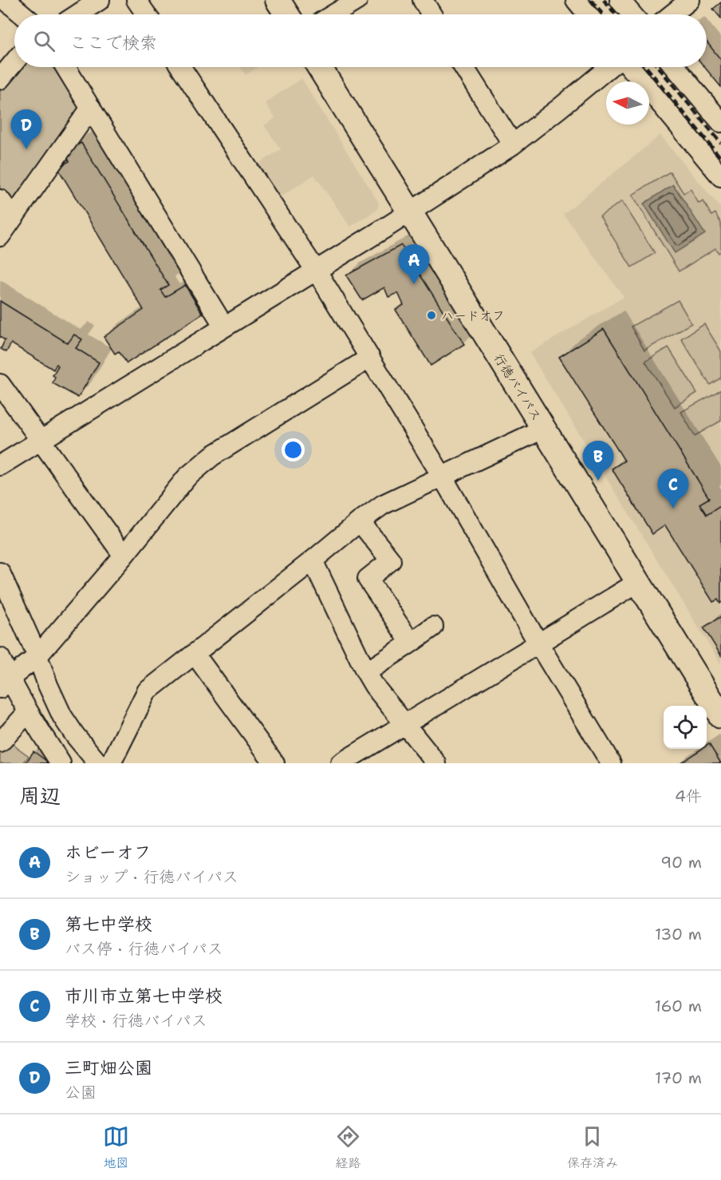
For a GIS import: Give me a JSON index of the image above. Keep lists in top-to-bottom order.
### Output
{
  "streets": {
    "main road": ["行徳バイパス"]
  },
  "places": ["ハードオフ"],
  "north": "left",
  "page": {
    "search": "ここで検索",
    "pins": [
      "D",
      "A",
      "B",
      "C"
    ],
    "heading": ["周辺", "4件"],
    "list": [
      {
        "mark": "A",
        "name": "ホビーオフ",
        "note": "ショップ · 行徳バイパス",
        "value": "90 m"
      },
      {
        "mark": "B",
        "name": "第七中学校",
        "note": "バス停 · 行徳バイパス",
        "value": "130 m"
      },
      {
        "mark": "C",
        "name": "市川市立第七中学校",
        "note": "学校 · 行徳バイパス",
        "value": "160 m"
      },
      {
        "mark": "D",
        "name": "三町畑公園",
        "note": "公園",
        "value": "170 m"
      }
    ],
    "nav": ["地図", "経路", "保存済み"]
  }
}
